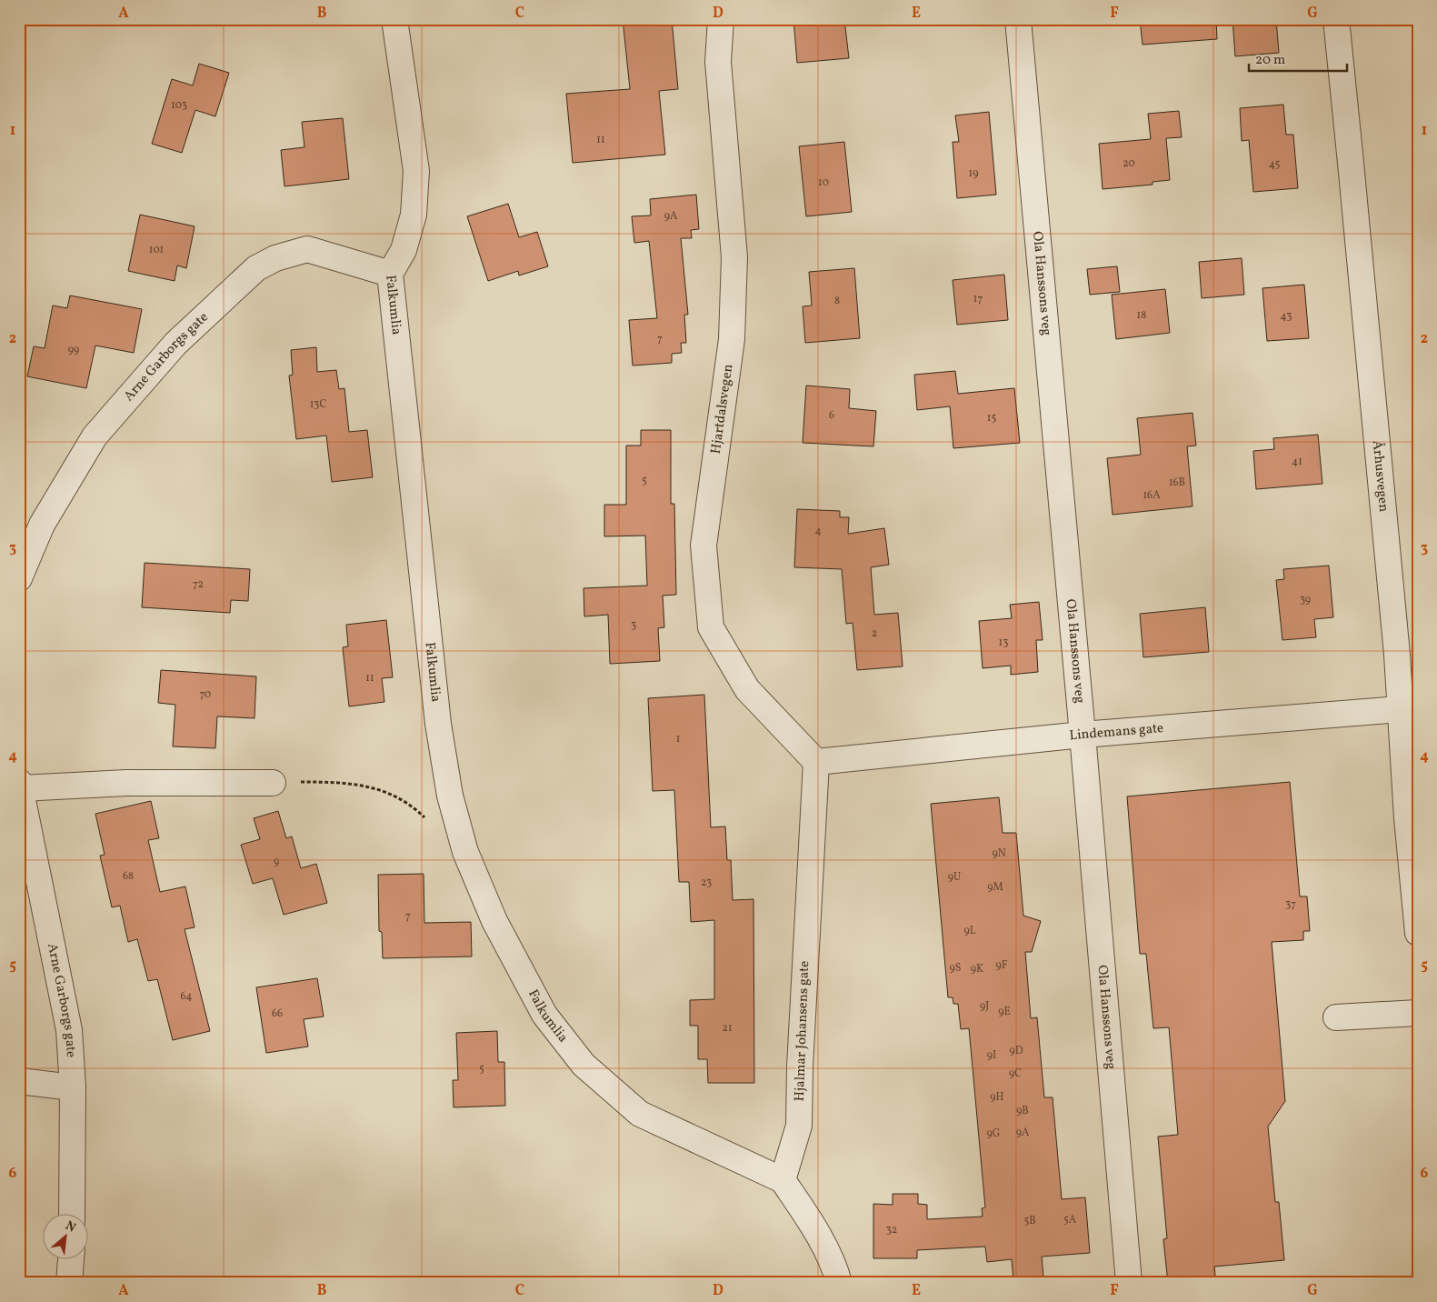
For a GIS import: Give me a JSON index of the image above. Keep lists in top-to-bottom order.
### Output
{
  "streets": {
    "street": [
      "Ola Hanssons veg",
      "Falkumlia",
      "Arne Garborgs gate",
      "Hjartdalsvegen",
      "Århusvegen",
      "Lindemans gate",
      "Hjalmar Johansens gate"
    ]
  },
  "crossings": [
    ["Ola Hanssons veg", "Lindemans gate"],
    ["Falkumlia", "Arne Garborgs gate"],
    ["Falkumlia", "Hjalmar Johansens gate"],
    ["Hjartdalsvegen", "Lindemans gate"],
    ["Hjartdalsvegen", "Hjalmar Johansens gate"],
    ["Århusvegen", "Lindemans gate"],
    ["Lindemans gate", "Hjalmar Johansens gate"]
  ],
  "house_numbers": [
    "103",
    "11",
    "20",
    "45",
    "19",
    "10",
    "9A",
    "101",
    "17",
    "8",
    "18",
    "43",
    "7",
    "99",
    "13C",
    "6",
    "15",
    "41",
    "5",
    "16B",
    "16A",
    "4",
    "72",
    "39",
    "3",
    "2",
    "13",
    "11",
    "70",
    "1",
    "9N",
    "9",
    "68",
    "9U",
    "23",
    "9M",
    "37",
    "7",
    "9L",
    "9F",
    "9S",
    "9K",
    "64",
    "9J",
    "9E",
    "66",
    "21",
    "9D",
    "9I",
    "5",
    "9C",
    "9H",
    "9B",
    "9A",
    "9G",
    "5A",
    "5B",
    "32"
  ],
  "scale_bar": "20 m",
  "north": "top right",
  "grid": {
    "columns": [
      "A",
      "B",
      "C",
      "D",
      "E",
      "F",
      "G"
    ],
    "rows": [
      "1",
      "2",
      "3",
      "4",
      "5",
      "6"
    ]
  }
}
